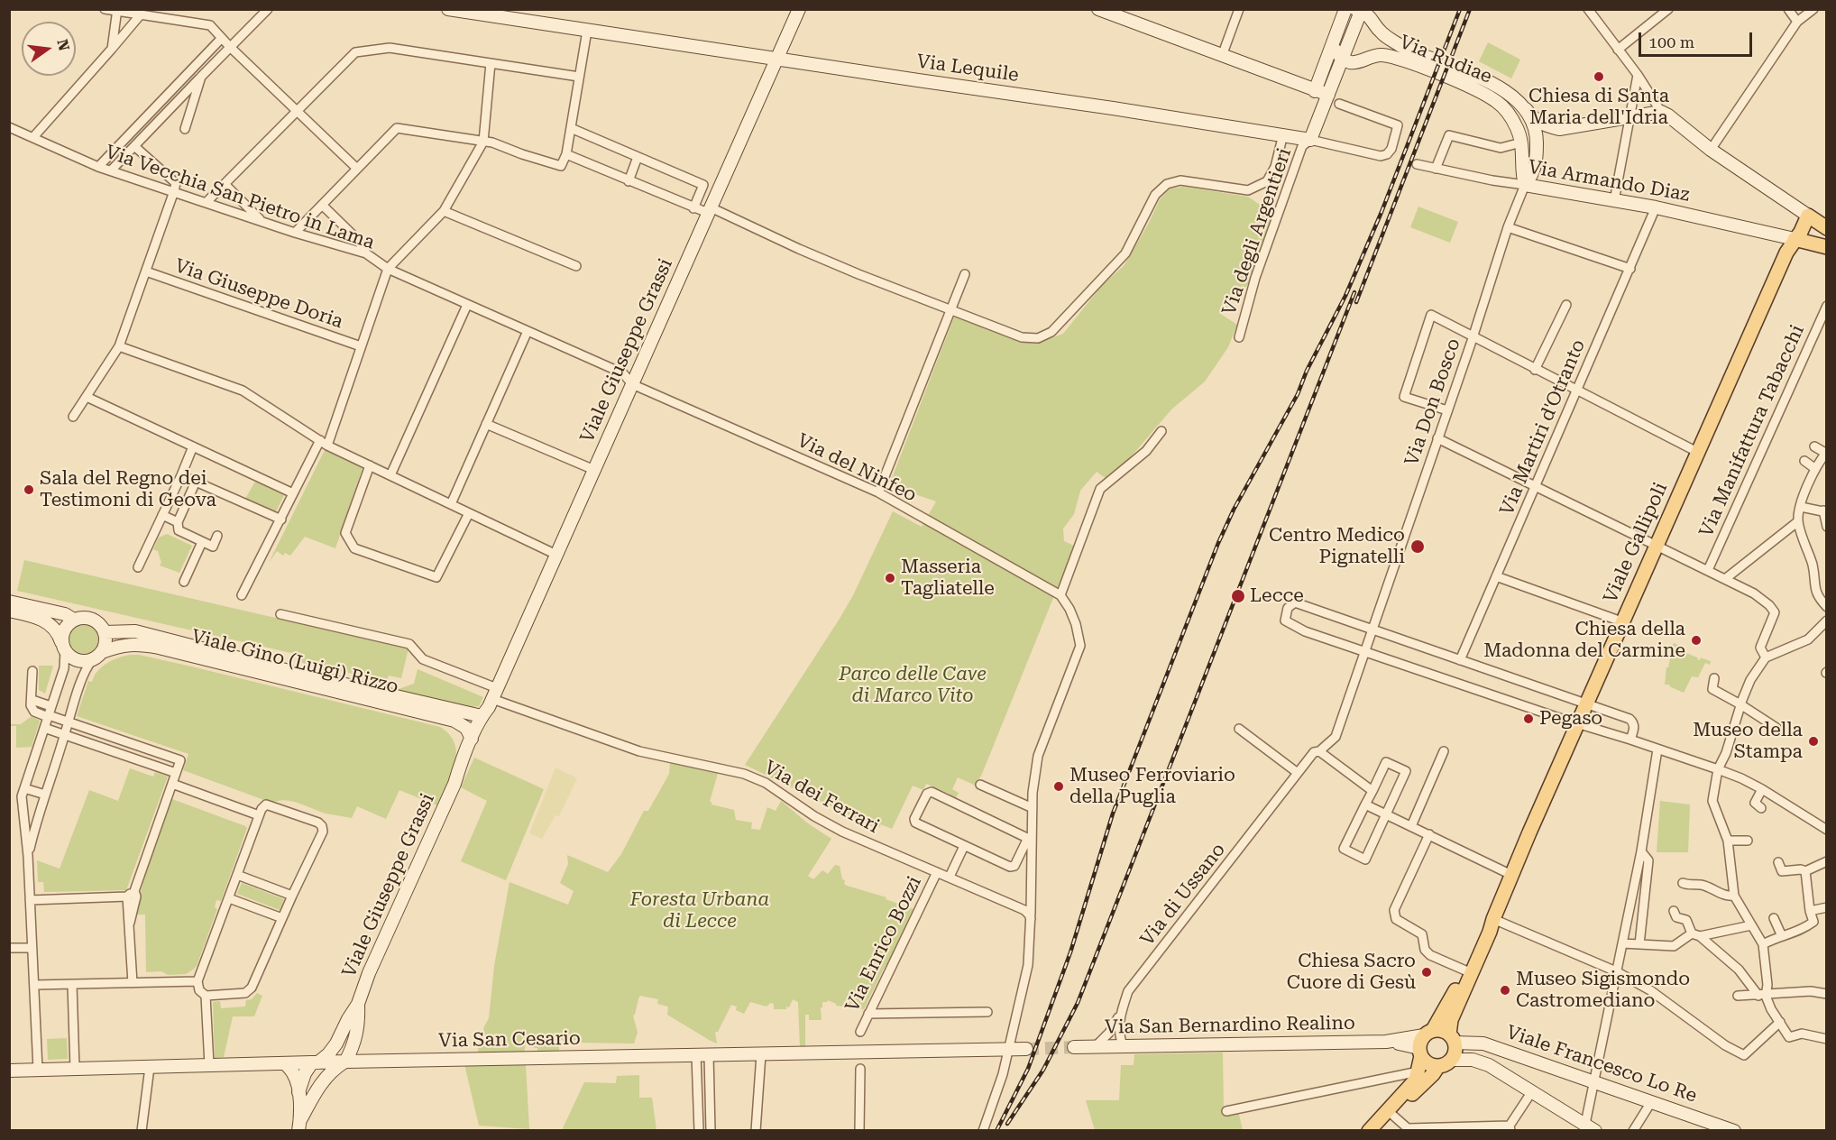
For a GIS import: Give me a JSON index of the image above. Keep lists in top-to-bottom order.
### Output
{
  "streets": {
    "main road": [
      "Via Rudiae",
      "Via Lequile",
      "Via Armando Diaz",
      "Viale Giuseppe Grassi",
      "Viale Gallipoli",
      "Viale Gino (Luigi) Rizzo",
      "Via San Bernardino Realino",
      "Via San Cesario",
      "Viale Francesco Lo Re"
    ],
    "street": [
      "Via Vecchia San Pietro in Lama",
      "Via degli Argentieri",
      "Via Giuseppe Doria",
      "Via Don Bosco",
      "Via Martiri d'Otranto",
      "Via Manifattura Tabacchi",
      "Via del Ninfeo",
      "Via dei Ferrari",
      "Via di Ussano",
      "Via Enrico Bozzi"
    ]
  },
  "crossings": [
    ["Via Rudiae", "Via Armando Diaz"],
    ["Via Rudiae", "Via Don Bosco"],
    ["Via Lequile", "Via degli Argentieri"],
    ["Via Lequile", "Viale Giuseppe Grassi"],
    ["Via Armando Diaz", "Via Don Bosco"],
    ["Via Armando Diaz", "Via Martiri d'Otranto"],
    ["Via Armando Diaz", "Viale Gallipoli"],
    ["Via Vecchia San Pietro in Lama", "Viale Giuseppe Grassi"],
    ["Via Vecchia San Pietro in Lama", "Via del Ninfeo"],
    ["Viale Giuseppe Grassi", "Via del Ninfeo"],
    ["Viale Giuseppe Grassi", "Viale Gino (Luigi) Rizzo"],
    ["Viale Giuseppe Grassi", "Via dei Ferrari"],
    ["Viale Giuseppe Grassi", "Via San Cesario"],
    ["Via Don Bosco", "Via di Ussano"],
    ["Viale Gallipoli", "Via San Bernardino Realino"],
    ["Viale Gallipoli", "Viale Francesco Lo Re"],
    ["Viale Gino (Luigi) Rizzo", "Via dei Ferrari"],
    ["Via dei Ferrari", "Via Enrico Bozzi"],
    ["Via di Ussano", "Via San Bernardino Realino"],
    ["Via San Bernardino Realino", "Viale Francesco Lo Re"]
  ],
  "parks": ["Parco delle Cave di Marco Vito", "Foresta Urbana di Lecce"],
  "places": [
    "Chiesa di Santa Maria dell'Idria",
    "Sala del Regno dei Testimoni di Geova",
    "Centro Medico Pignatelli",
    "Masseria Tagliatelle",
    "Lecce",
    "Chiesa della Madonna del Carmine",
    "Pegaso",
    "Museo della Stampa",
    "Museo Ferroviario della Puglia",
    "Chiesa Sacro Cuore di Gesù",
    "Museo Sigismondo Castromediano"
  ],
  "scale_bar": "100 m",
  "north": "right"
}
